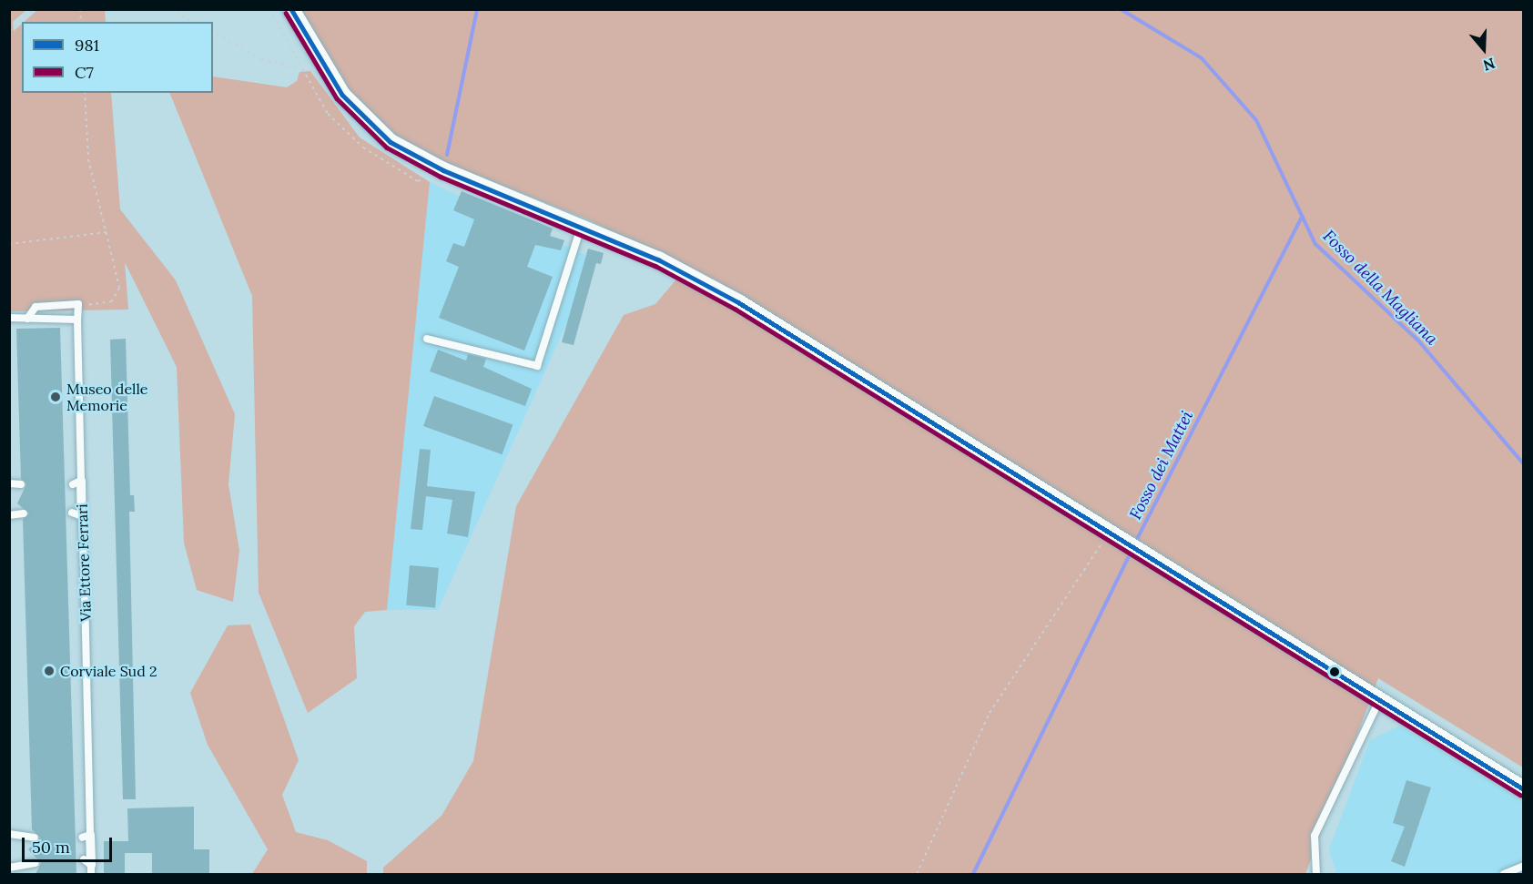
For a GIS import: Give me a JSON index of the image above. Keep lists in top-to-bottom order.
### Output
{
  "streets": {
    "street": ["Via Ettore Ferrari"]
  },
  "water": ["Fosso della Magliana", "Fosso dei Mattei"],
  "places": ["Museo delle Memorie", "Corviale Sud 2"],
  "lines": ["transit line 981", "transit line C7"],
  "legend": ["981", "C7"],
  "scale_bar": "50 m",
  "north": "bottom"
}
